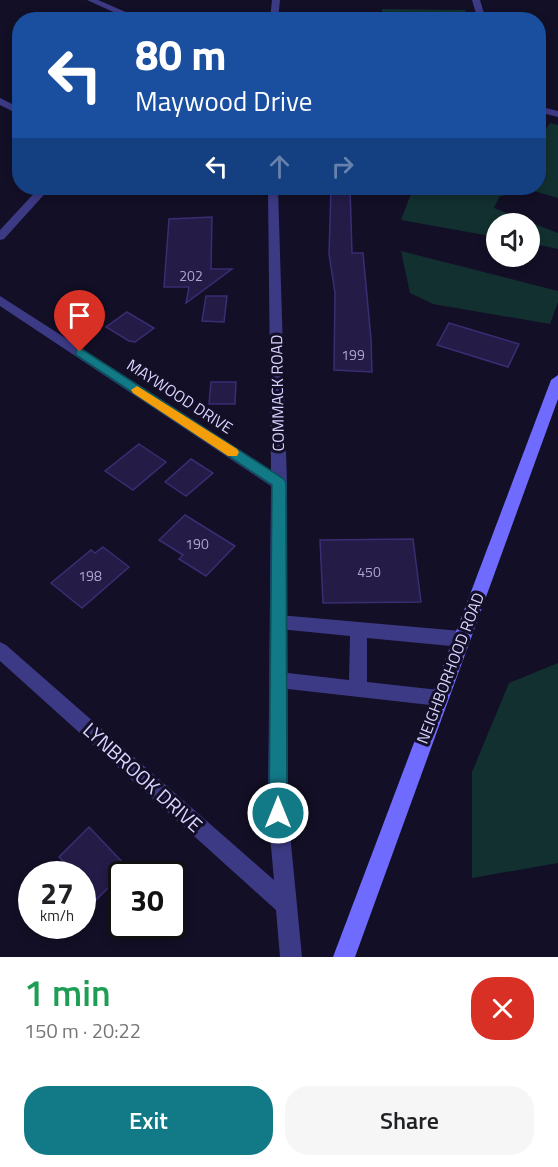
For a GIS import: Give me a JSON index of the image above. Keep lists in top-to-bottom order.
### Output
{
  "streets": {
    "main road": ["NEIGHBORHOOD ROAD"],
    "street": ["COMMACK ROAD", "MAYWOOD DRIVE", "LYNBROOK DRIVE"]
  },
  "crossings": [
    ["COMMACK ROAD", "MAYWOOD DRIVE"],
    ["COMMACK ROAD", "LYNBROOK DRIVE"]
  ],
  "house_numbers": [
    "202",
    "199",
    "190",
    "450",
    "198"
  ],
  "page": {
    "turn": ["80 m", "Maywood Drive"],
    "speed": "27 km/h",
    "limit": "30",
    "heading": ["1 min", "150 m · 20:22"],
    "buttons": ["Exit", "Share"]
  }
}
